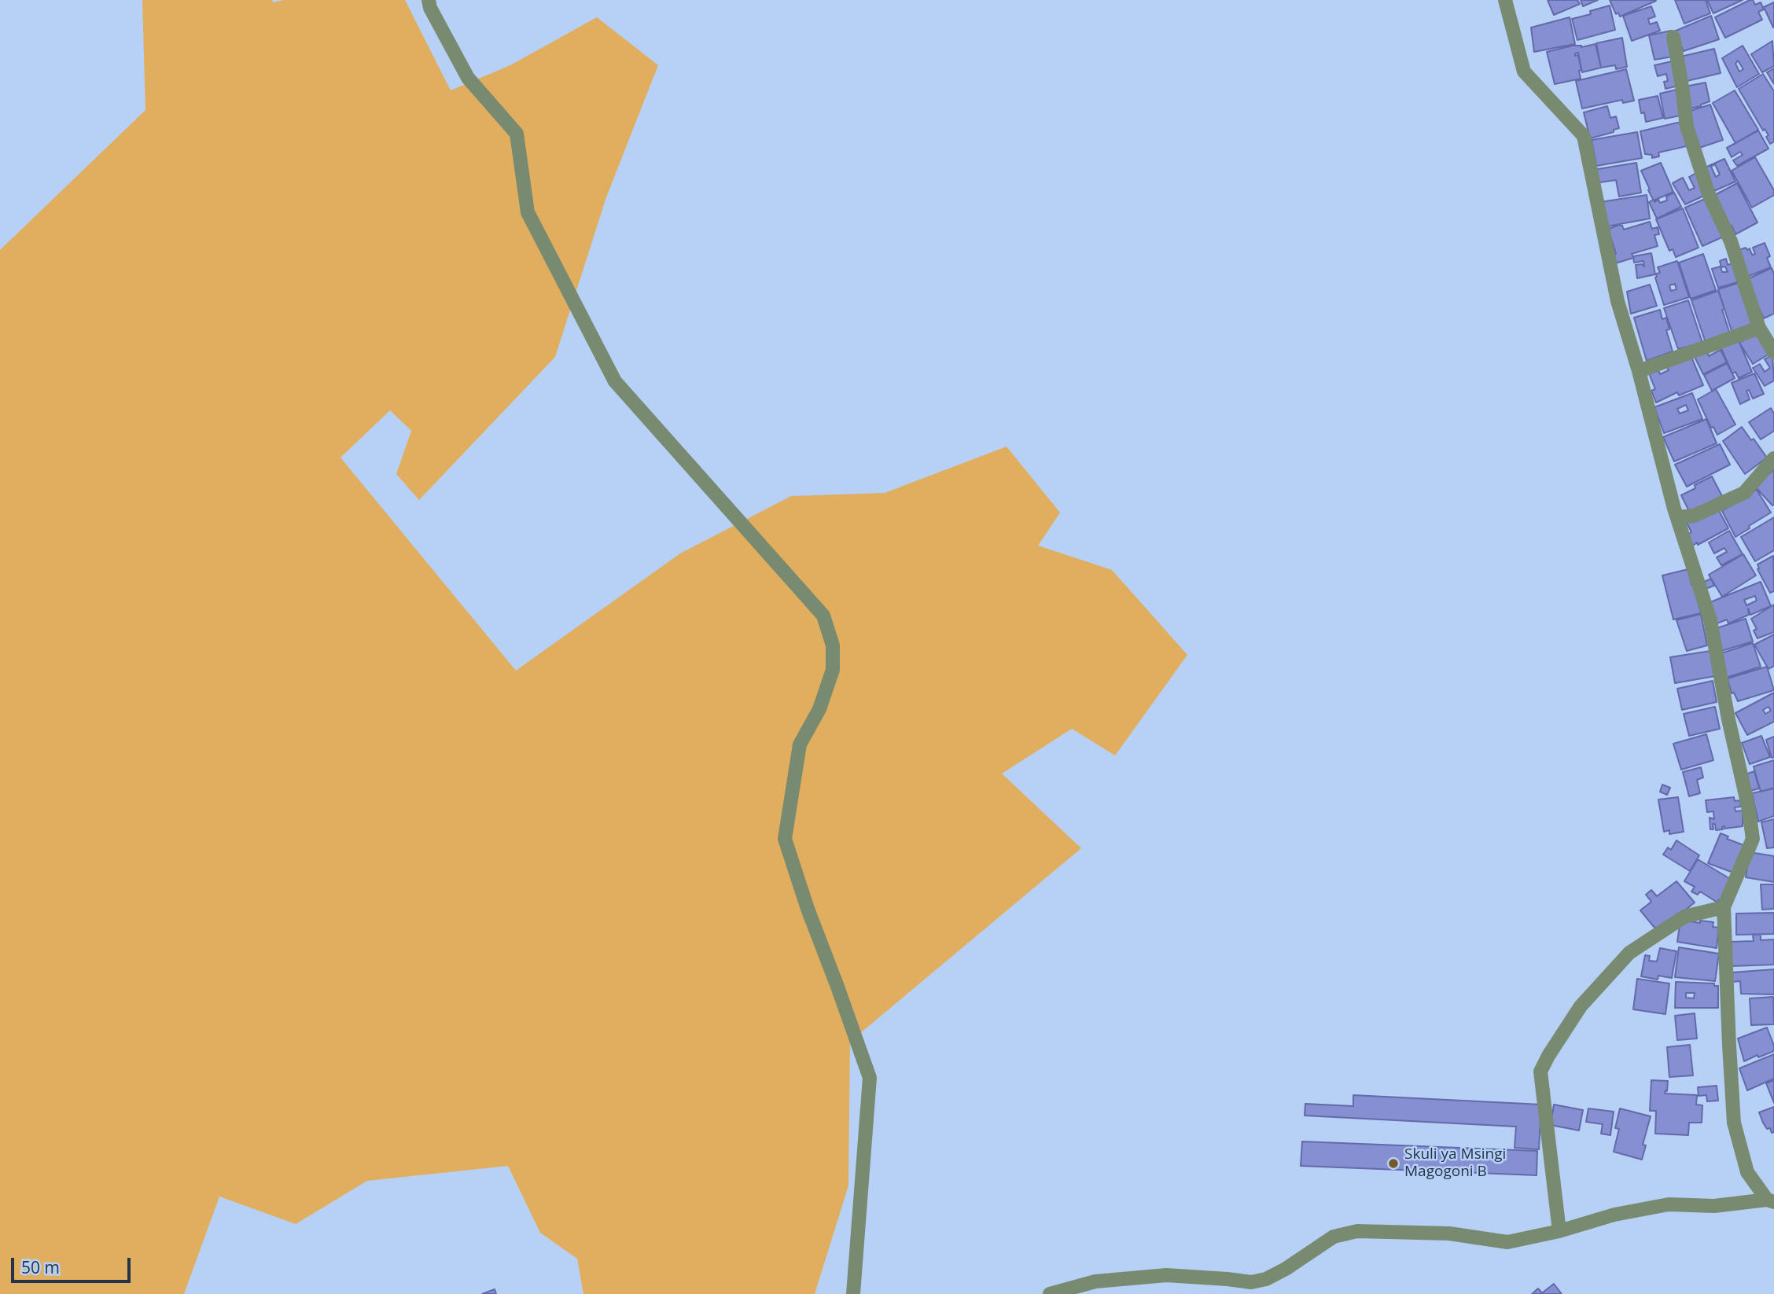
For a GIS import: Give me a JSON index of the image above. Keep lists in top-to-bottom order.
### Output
{
  "places": ["Skuli ya Msingi Magogoni B"],
  "scale_bar": "50 m"
}
